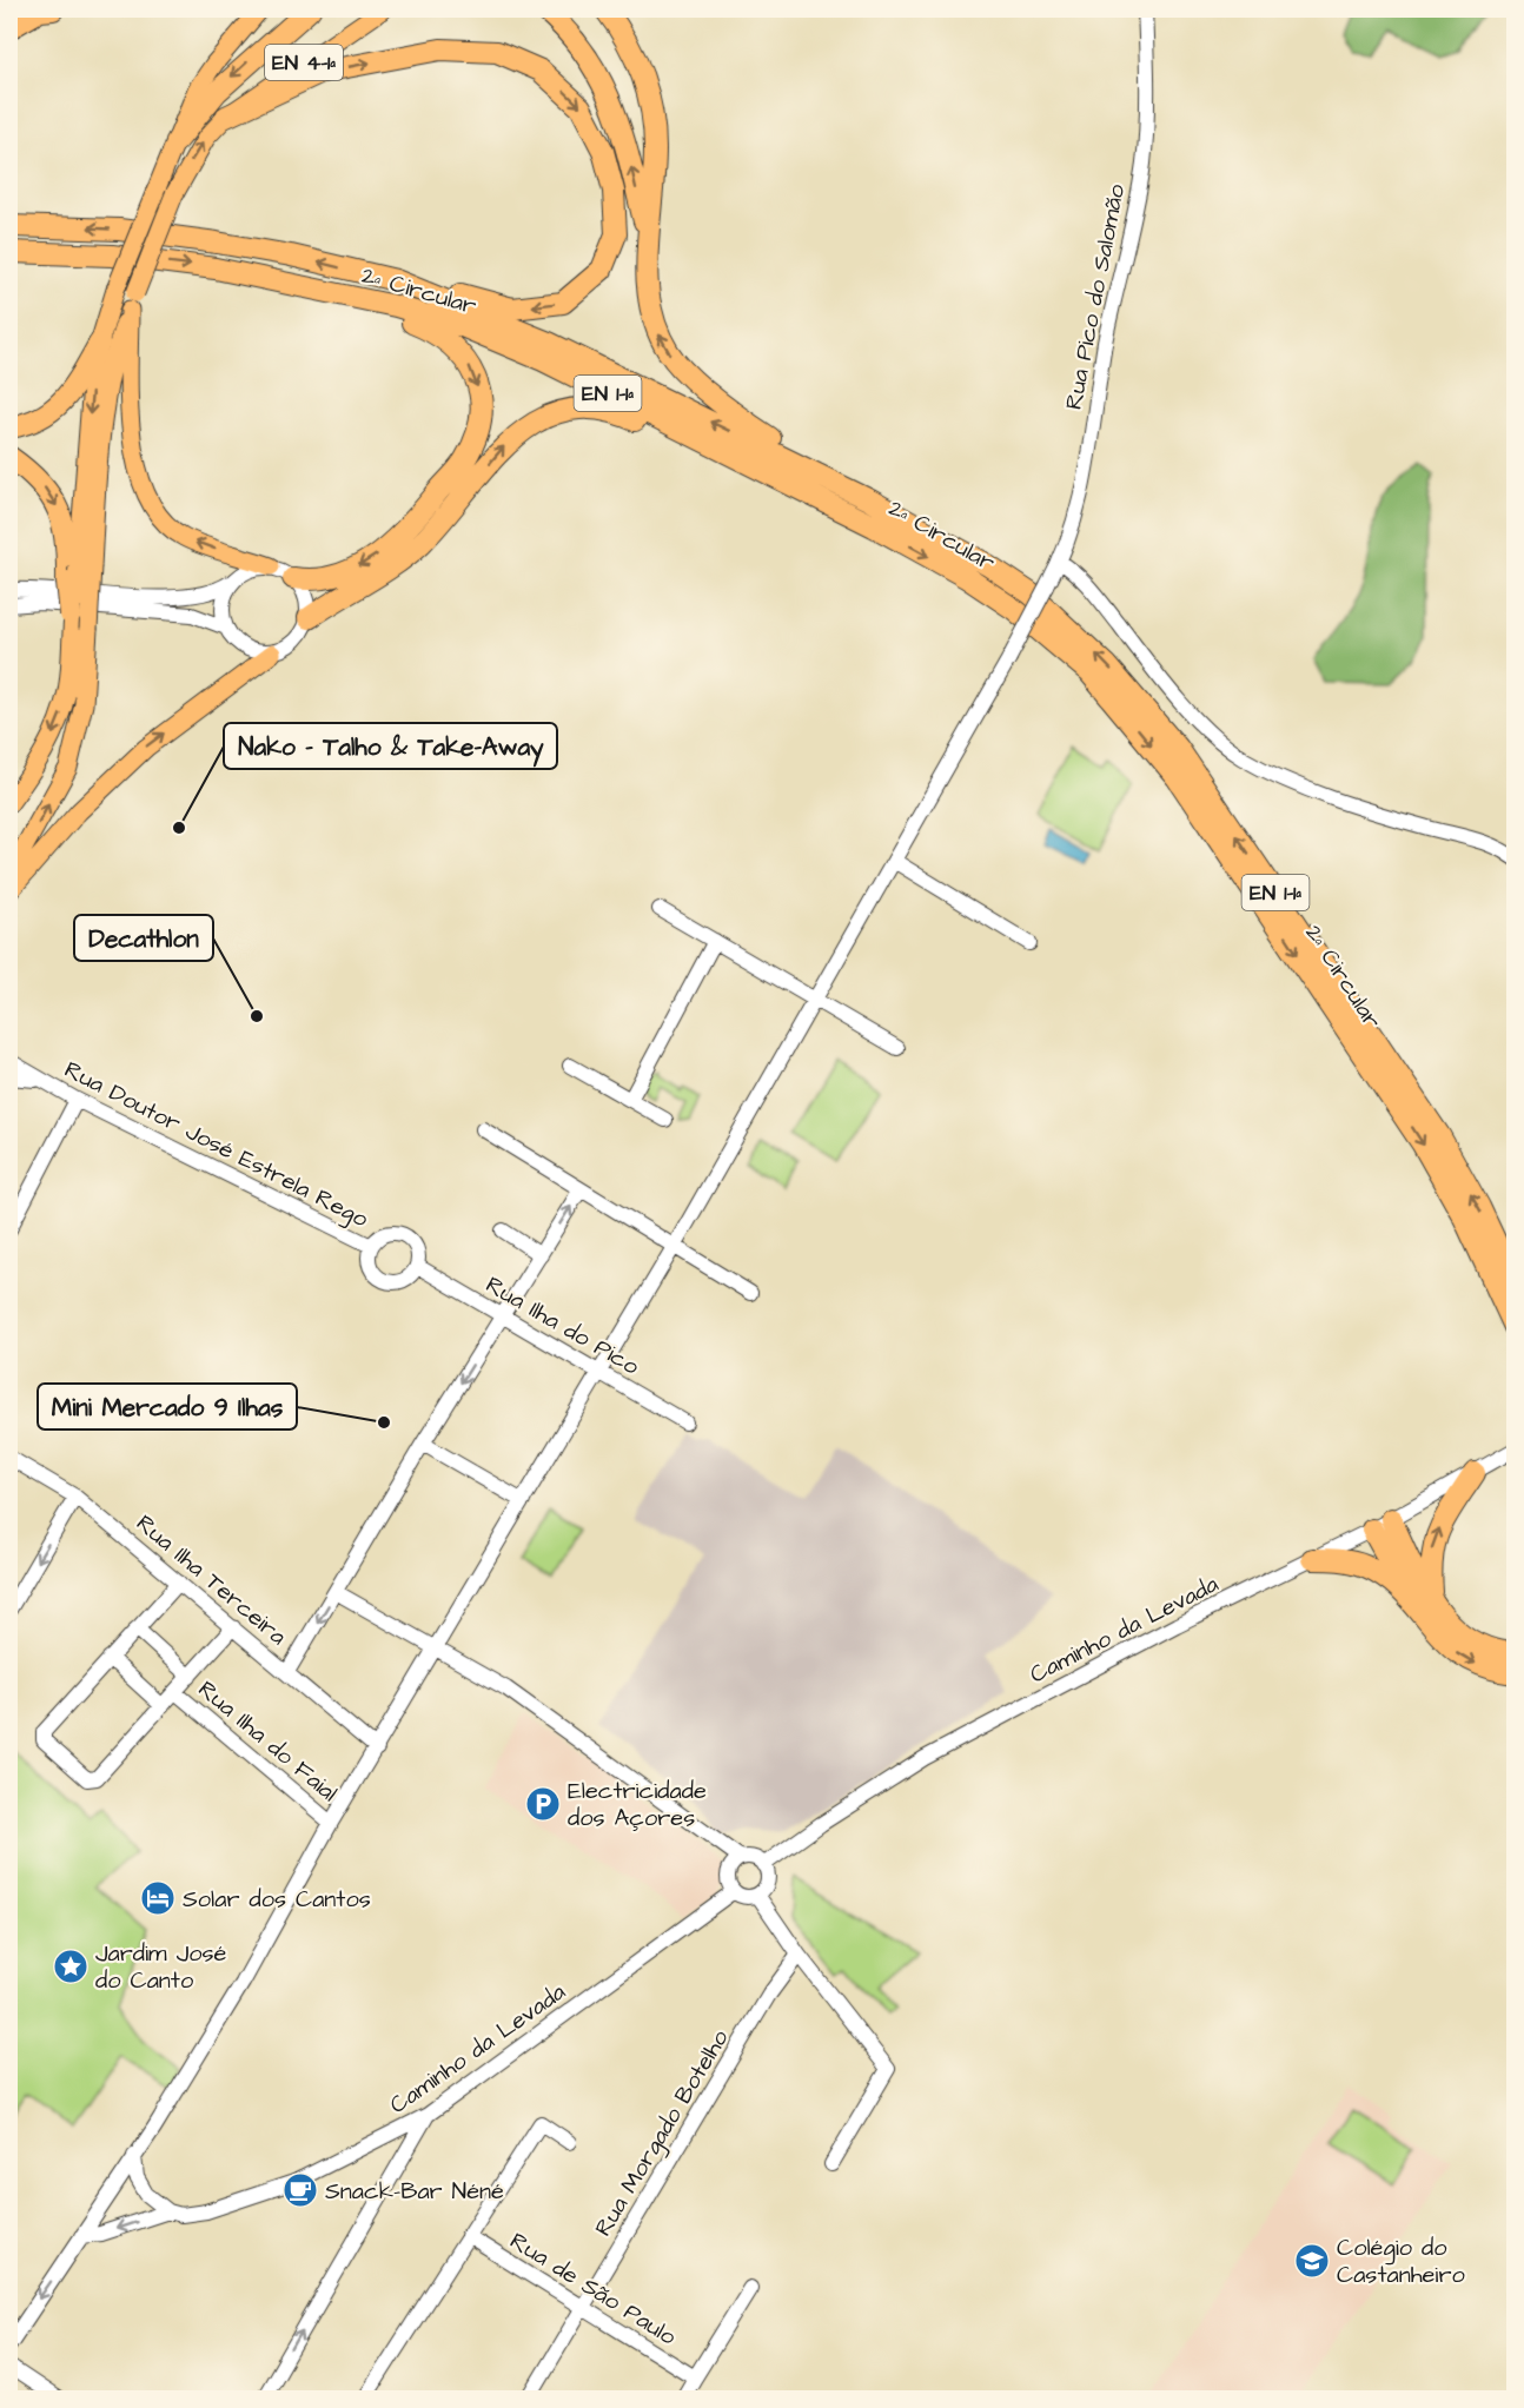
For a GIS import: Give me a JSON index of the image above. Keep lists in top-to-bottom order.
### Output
{
  "streets": {
    "highway": ["2ª Circular", "EN 1-1ª"],
    "main road": ["EN 4-1ª"],
    "street": [
      "Rua Pico do Salomão",
      "Rua Doutor José Estrela Rego",
      "Rua Ilha do Pico",
      "Rua Ilha Terceira",
      "Caminho da Levada",
      "Rua Ilha do Faial",
      "Rua Morgado Botelho",
      "Rua de São Paulo"
    ]
  },
  "crossings": [
    ["Rua Pico do Salomão", "Rua Ilha do Pico"],
    ["Rua Pico do Salomão", "Rua Ilha Terceira"],
    ["Rua Pico do Salomão", "Caminho da Levada"],
    ["Rua Pico do Salomão", "Rua Ilha do Faial"],
    ["Rua Doutor José Estrela Rego", "Rua Ilha do Pico"],
    ["Rua Morgado Botelho", "Rua de São Paulo"]
  ],
  "places": {
    "other": ["Nako - Talho & Take-Away", "Decathlon", "Mini Mercado 9 Ilhas"],
    "parking": ["Electricidade dos Açores"],
    "hotel": ["Solar dos Cantos"],
    "place": ["Jardim José do Canto"],
    "cafe": ["Snack-Bar Néné"],
    "school or university": ["Colégio do Castanheiro"]
  }
}
